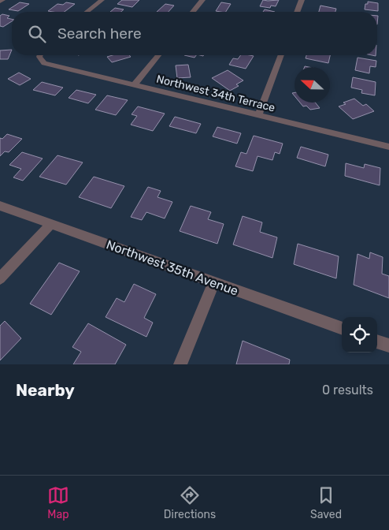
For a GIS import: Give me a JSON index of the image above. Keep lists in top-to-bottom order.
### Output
{
  "streets": {
    "street": ["Northwest 34th Terrace", "Northwest 35th Avenue"]
  },
  "north": "left",
  "page": {
    "search": "Search here",
    "heading": ["Nearby", "0 results"],
    "nav": ["Map", "Directions", "Saved"]
  }
}
